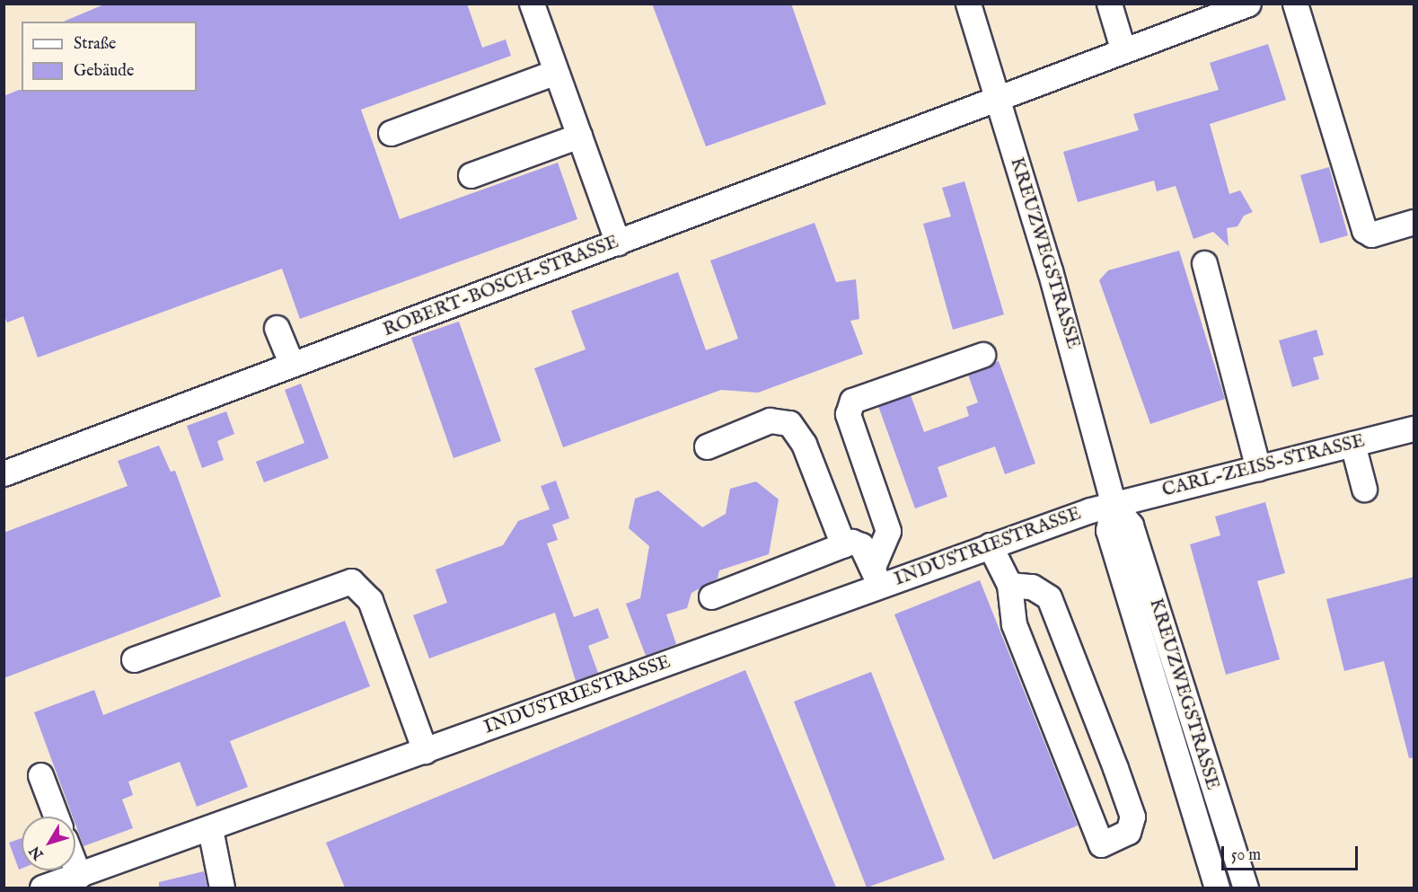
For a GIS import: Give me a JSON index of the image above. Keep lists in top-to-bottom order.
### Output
{
  "streets": {
    "street": [
      "KREUZWEGSTRASSE",
      "ROBERT-BOSCH-STRASSE",
      "CARL-ZEISS-STRASSE",
      "INDUSTRIESTRASSE"
    ]
  },
  "crossings": [
    ["KREUZWEGSTRASSE", "ROBERT-BOSCH-STRASSE"],
    ["KREUZWEGSTRASSE", "CARL-ZEISS-STRASSE"],
    ["KREUZWEGSTRASSE", "INDUSTRIESTRASSE"],
    ["CARL-ZEISS-STRASSE", "INDUSTRIESTRASSE"]
  ],
  "legend": ["Straße", "Gebäude"],
  "scale_bar": "50 m",
  "north": "bottom left"
}
